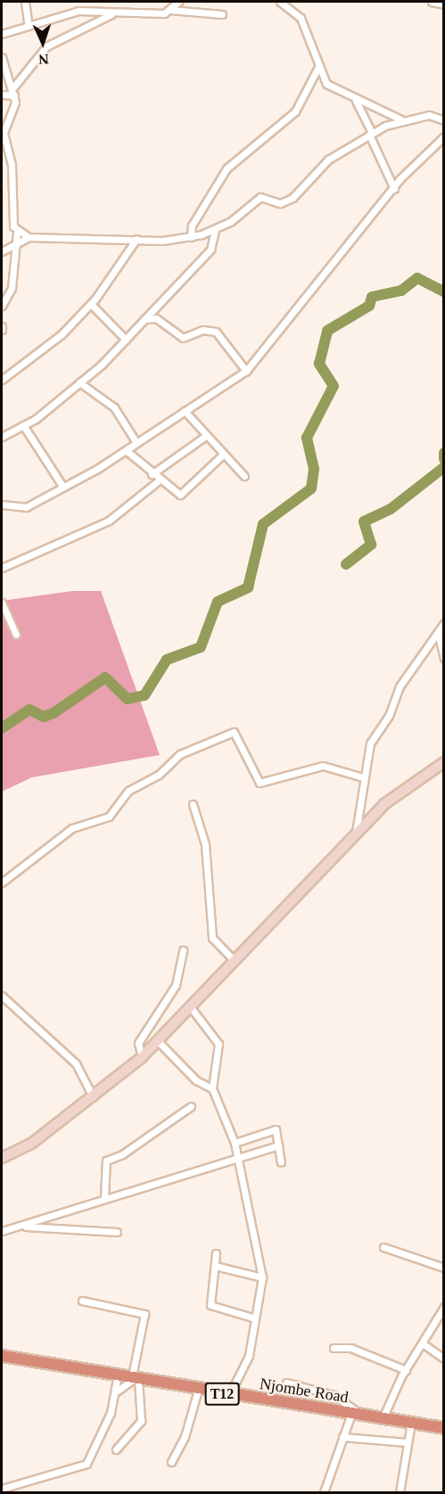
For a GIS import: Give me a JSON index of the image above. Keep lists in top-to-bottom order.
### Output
{
  "streets": {
    "highway": ["Njombe Road", "T12"]
  },
  "north": "bottom"
}
